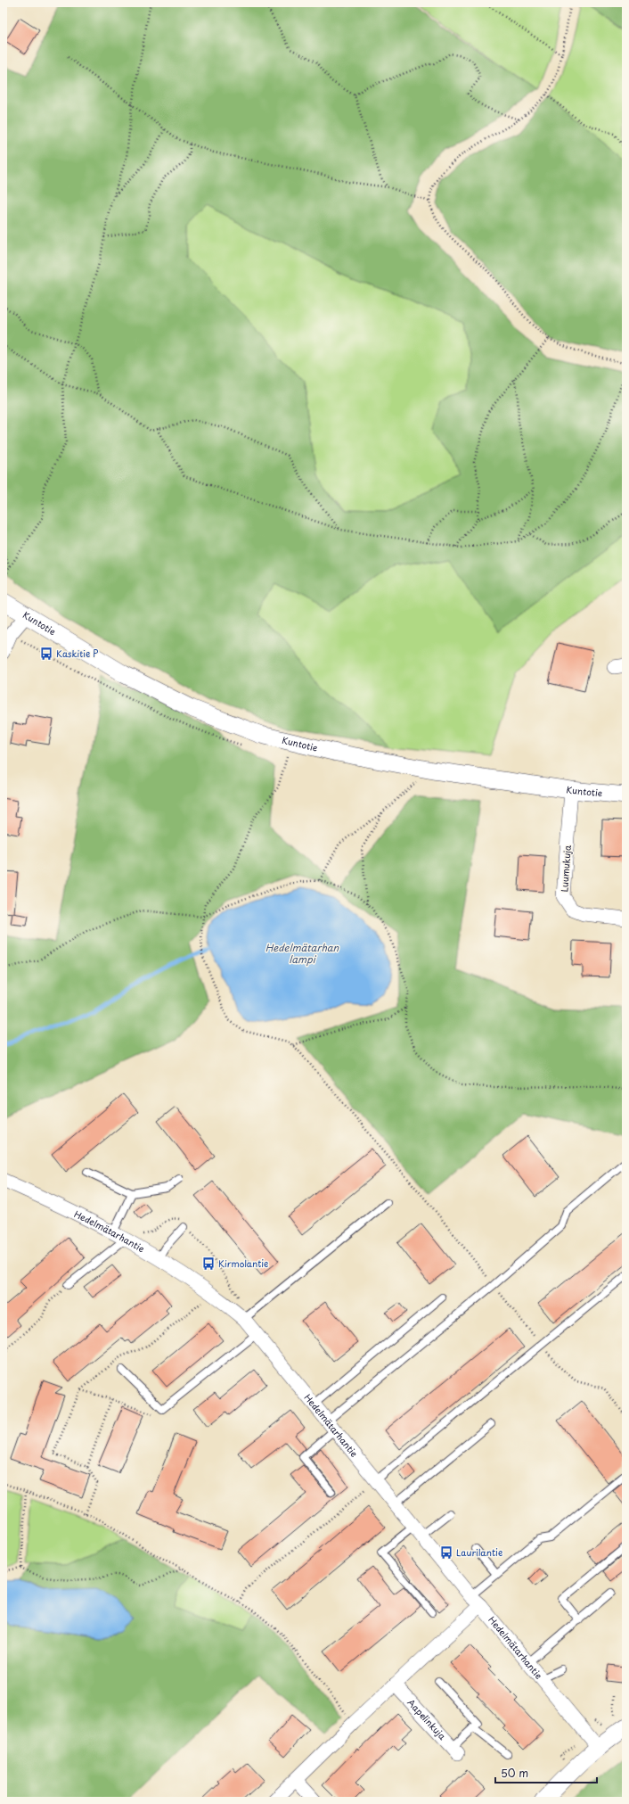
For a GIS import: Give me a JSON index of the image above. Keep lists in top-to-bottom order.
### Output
{
  "streets": {
    "street": [
      "Kuntotie",
      "Luumukuja",
      "Hedelmätarhantie",
      "Aapelinkuja"
    ]
  },
  "crossings": [
    ["Kuntotie", "Luumukuja"]
  ],
  "water": ["Hedelmätarhan lampi"],
  "places": {
    "bus stop": ["Kaskitie P", "Kirmolantie", "Laurilantie"]
  },
  "scale_bar": "50 m"
}
